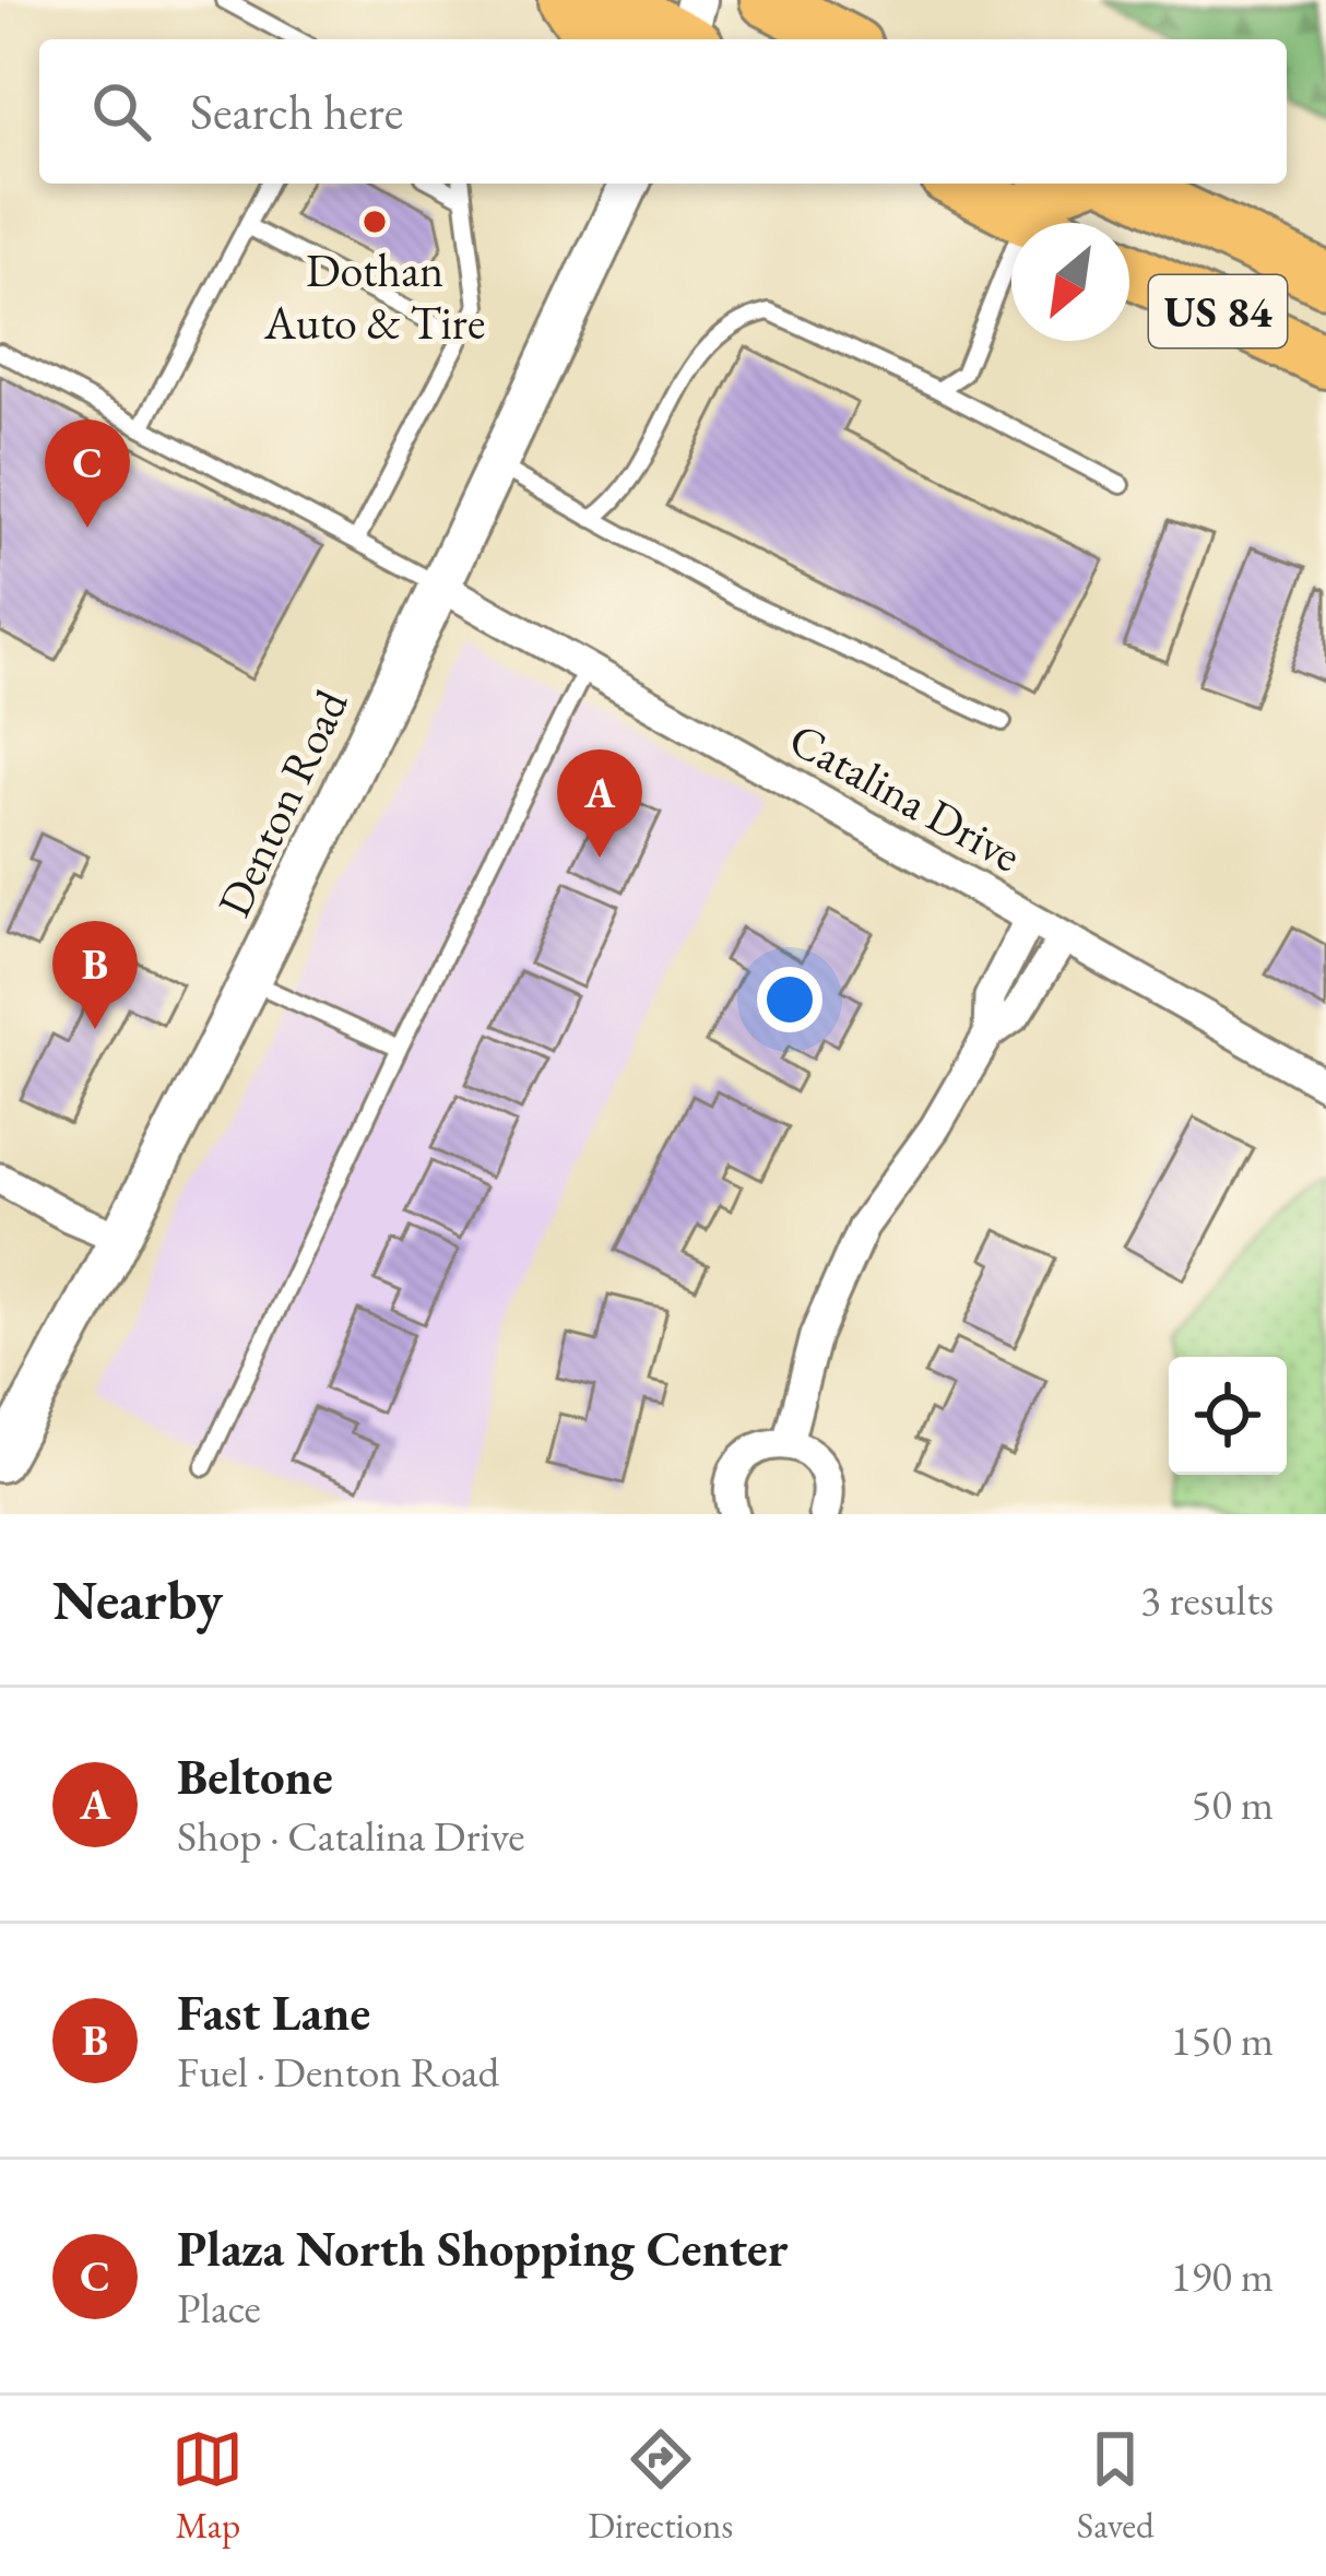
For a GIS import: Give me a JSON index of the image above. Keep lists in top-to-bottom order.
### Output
{
  "streets": {
    "highway": ["US 84"],
    "street": ["Catalina Drive", "Denton Road"]
  },
  "crossings": [
    ["Catalina Drive", "Denton Road"]
  ],
  "places": ["Dothan Auto & Tire"],
  "north": "bottom left",
  "page": {
    "search": "Search here",
    "pins": ["C", "A", "B"],
    "heading": ["Nearby", "3 results"],
    "list": [
      {
        "mark": "A",
        "name": "Beltone",
        "note": "Shop · Catalina Drive",
        "value": "50 m"
      },
      {
        "mark": "B",
        "name": "Fast Lane",
        "note": "Fuel · Denton Road",
        "value": "150 m"
      },
      {
        "mark": "C",
        "name": "Plaza North Shopping Center",
        "note": "Place",
        "value": "190 m"
      }
    ],
    "nav": ["Map", "Directions", "Saved"]
  }
}
